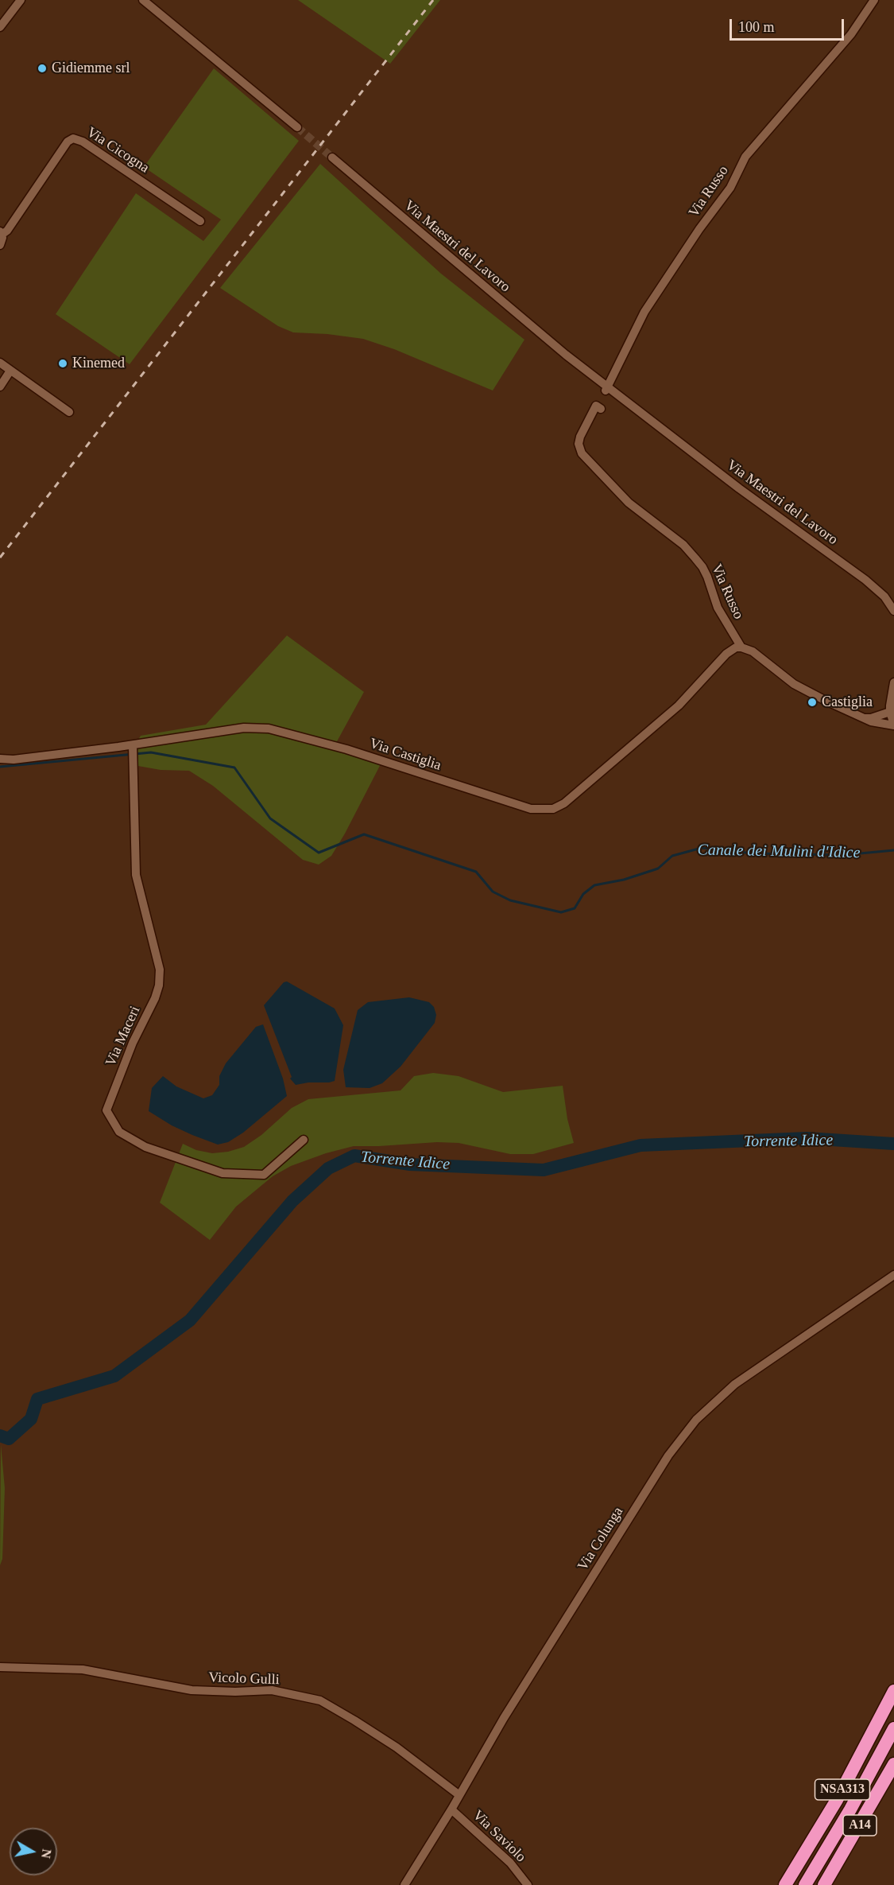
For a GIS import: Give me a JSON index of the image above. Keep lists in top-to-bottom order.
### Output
{
  "streets": {
    "highway": ["NSA313", "A14"],
    "street": [
      "Via Cicogna",
      "Via Russo",
      "Via Maestri del Lavoro",
      "Via Castiglia",
      "Via Maceri",
      "Via Colunga",
      "Vicolo Gulli",
      "Via Saviolo"
    ]
  },
  "crossings": [
    ["Via Russo", "Via Maestri del Lavoro"],
    ["Via Russo", "Via Castiglia"],
    ["Via Castiglia", "Via Maceri"],
    ["Via Colunga", "Vicolo Gulli"],
    ["Via Colunga", "Via Saviolo"]
  ],
  "water": ["Canale dei Mulini d'Idice", "Torrente Idice"],
  "places": ["Gidiemme srl", "Kinemed", "Castiglia"],
  "scale_bar": "100 m",
  "north": "right"
}
